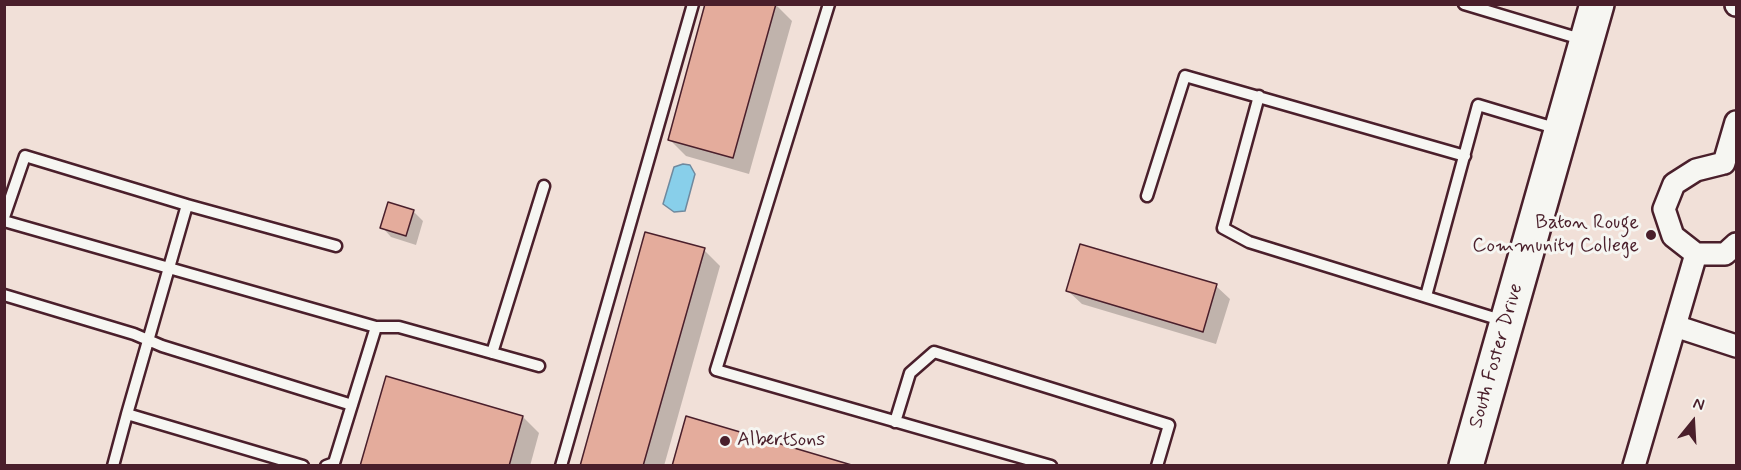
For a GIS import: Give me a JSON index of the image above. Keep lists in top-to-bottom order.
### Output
{
  "streets": {
    "main road": ["South Foster Drive"]
  },
  "places": ["Baton Rouge Community College", "Albertsons"],
  "north": "top"
}
